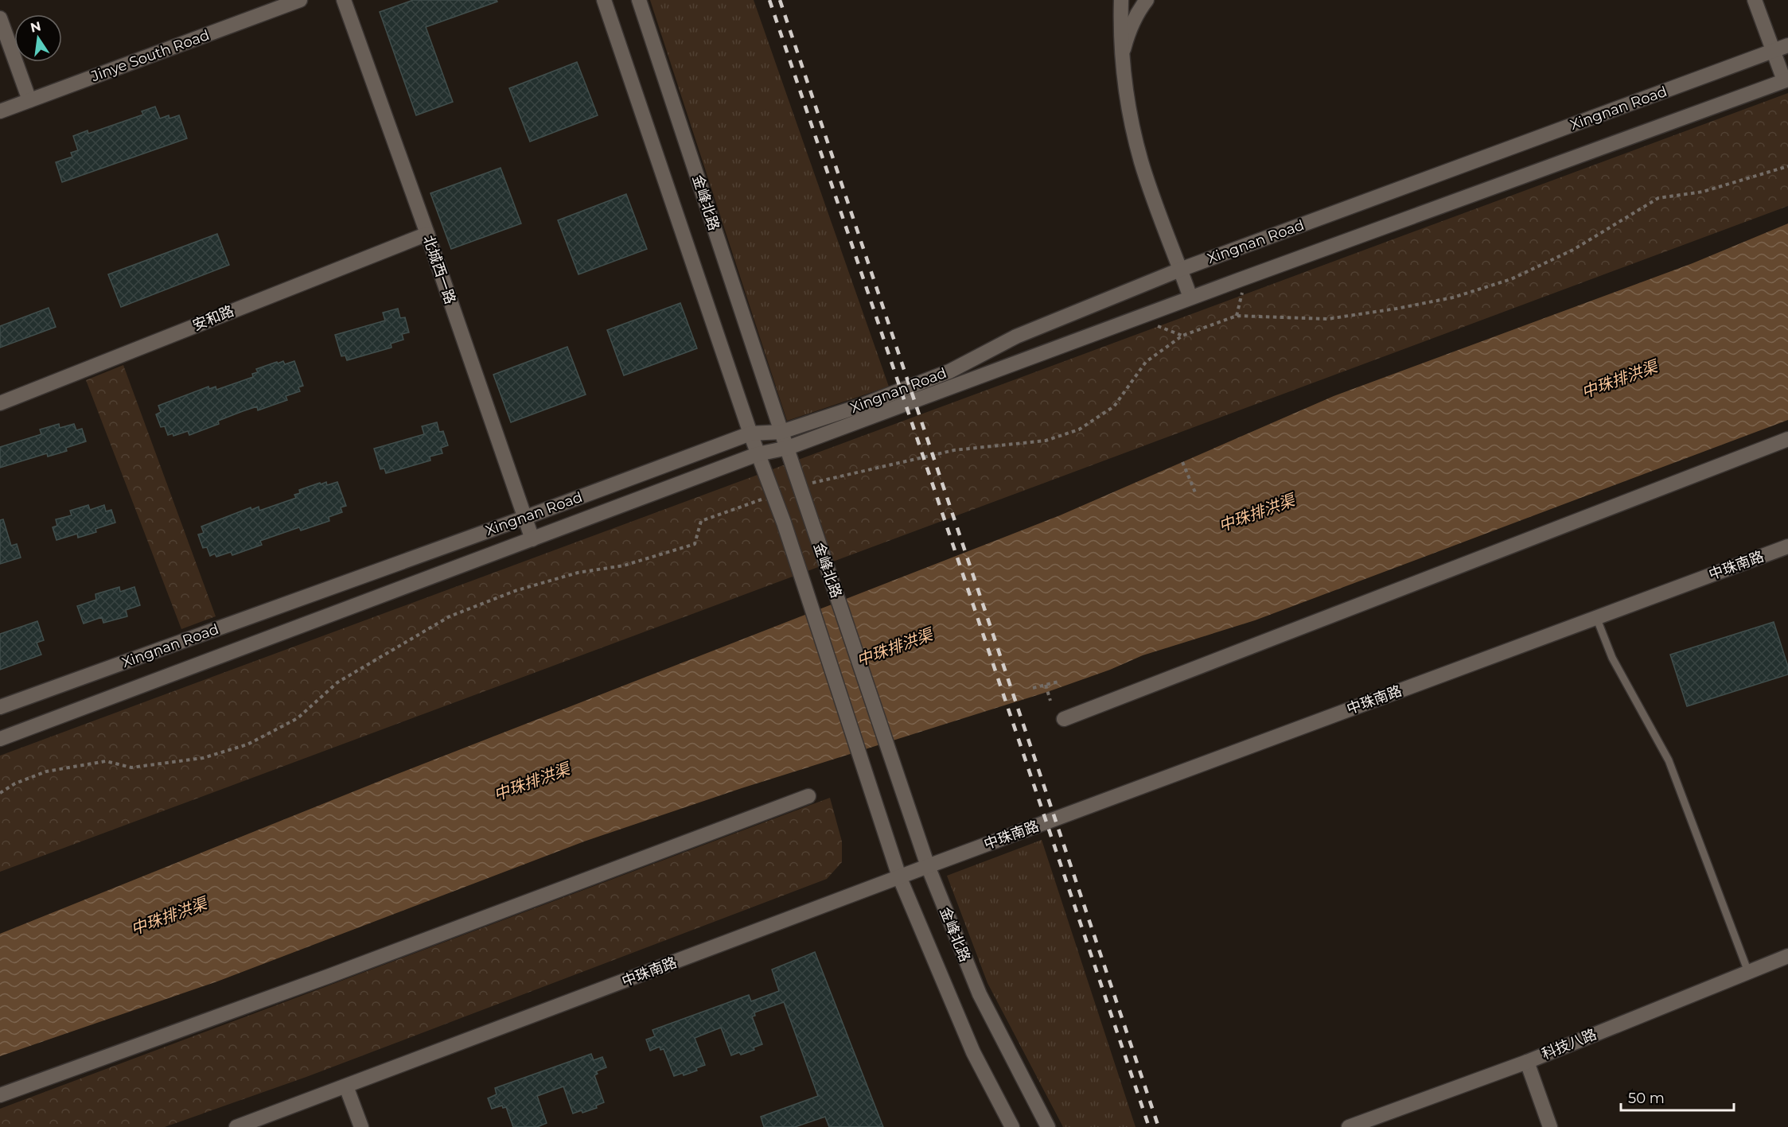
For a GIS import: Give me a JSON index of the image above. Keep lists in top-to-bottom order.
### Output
{
  "streets": {
    "street": [
      "Jinye South Road",
      "Xingnan Road",
      "金峰北路",
      "北城西一路",
      "安和路",
      "中珠南路",
      "科技八路"
    ]
  },
  "crossings": [
    ["Xingnan Road", "金峰北路"],
    ["Xingnan Road", "北城西一路"],
    ["金峰北路", "中珠南路"],
    ["北城西一路", "安和路"]
  ],
  "water": ["中珠排洪渠"],
  "scale_bar": "50 m",
  "north": "top"
}
